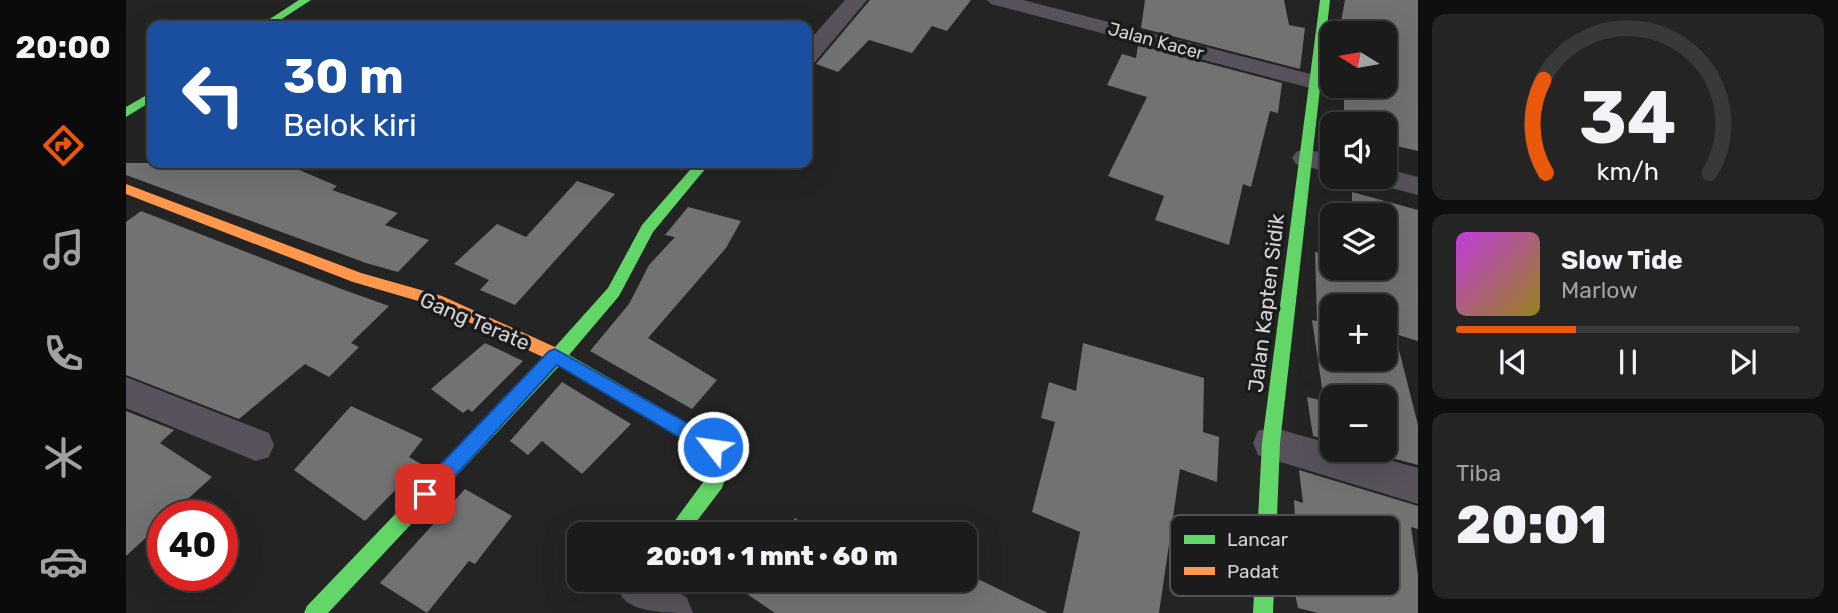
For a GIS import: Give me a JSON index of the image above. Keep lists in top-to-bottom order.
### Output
{
  "streets": {
    "street": ["Jalan Kacer", "Jalan Kapten Sidik", "Gang Terate"]
  },
  "crossings": [
    ["Jalan Kacer", "Jalan Kapten Sidik"]
  ],
  "legend": ["Lancar", "Padat"],
  "north": "left",
  "page": {
    "tabs": "20:00",
    "map_buttons": ["+", "−"],
    "turn": ["30 m", "Belok kiri"],
    "song": ["Slow Tide", "Marlow"],
    "tile": ["Tiba", "20:01"],
    "limit": "40",
    "trip": "20:01 · 1 mnt · 60 m",
    "gauge": ["34", "km/h"]
  }
}
